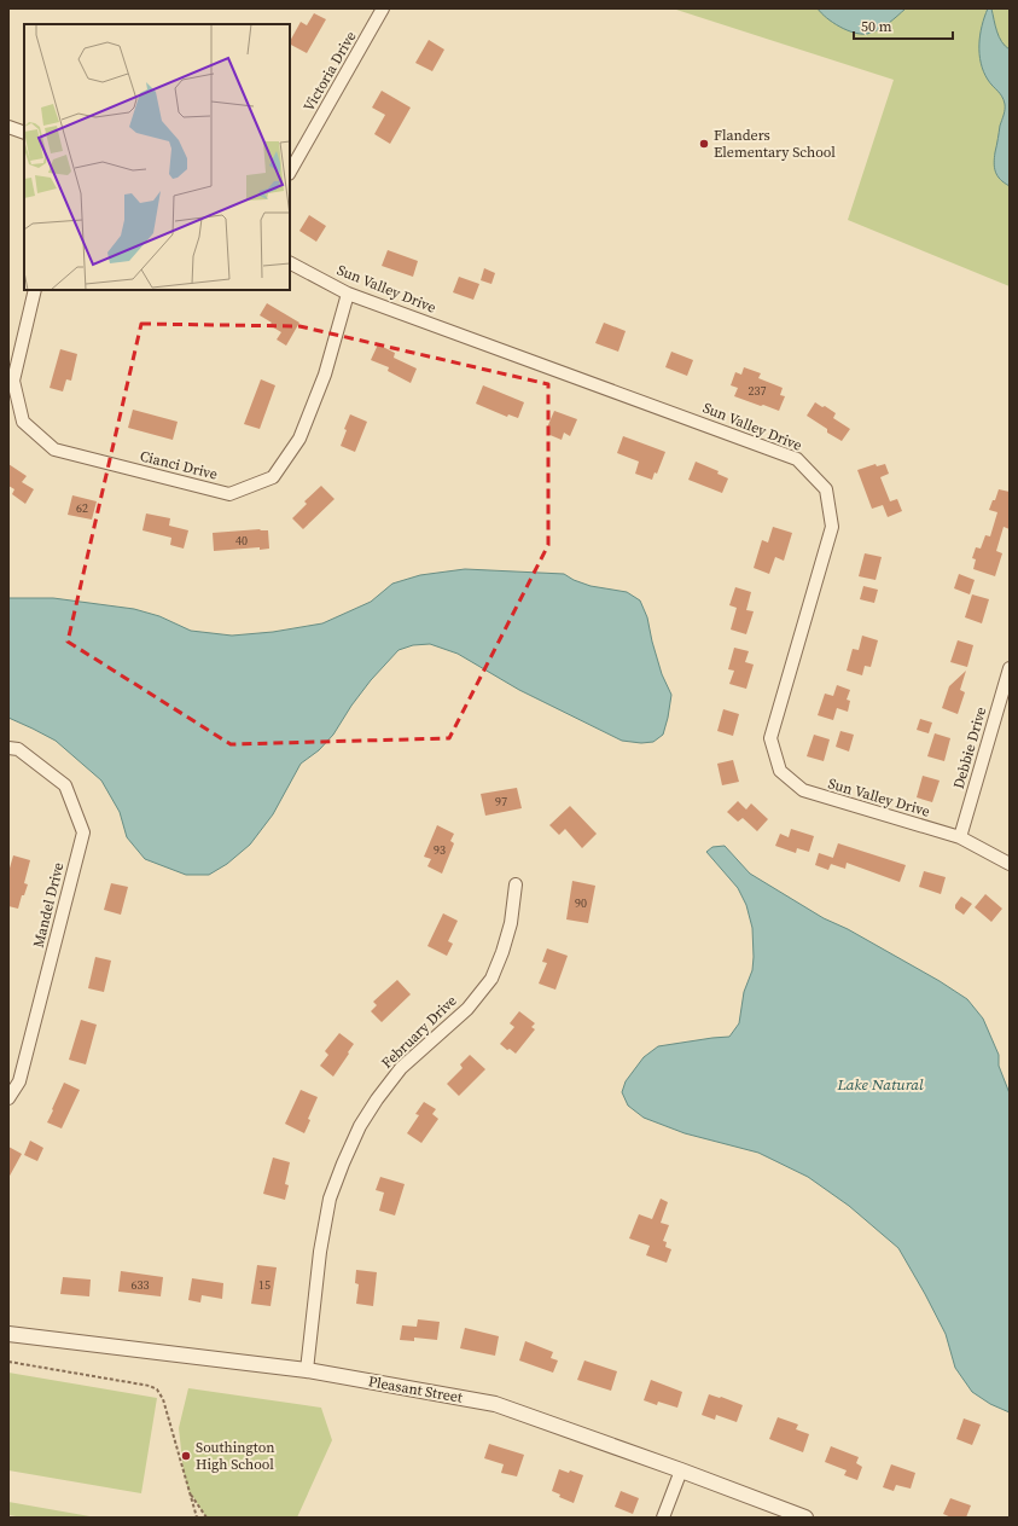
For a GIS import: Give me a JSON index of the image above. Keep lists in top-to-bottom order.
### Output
{
  "streets": {
    "street": [
      "Victoria Drive",
      "Sun Valley Drive",
      "Cianci Drive",
      "Debbie Drive",
      "Mandel Drive",
      "February Drive",
      "Pleasant Street"
    ]
  },
  "crossings": [
    ["Sun Valley Drive", "Cianci Drive"],
    ["Sun Valley Drive", "Debbie Drive"],
    ["February Drive", "Pleasant Street"]
  ],
  "water": ["Lake Natural"],
  "places": ["Flanders Elementary School", "Southington High School"],
  "house_numbers": [
    "237",
    "62",
    "40",
    "97",
    "93",
    "90",
    "633",
    "15"
  ],
  "scale_bar": "50 m"
}
